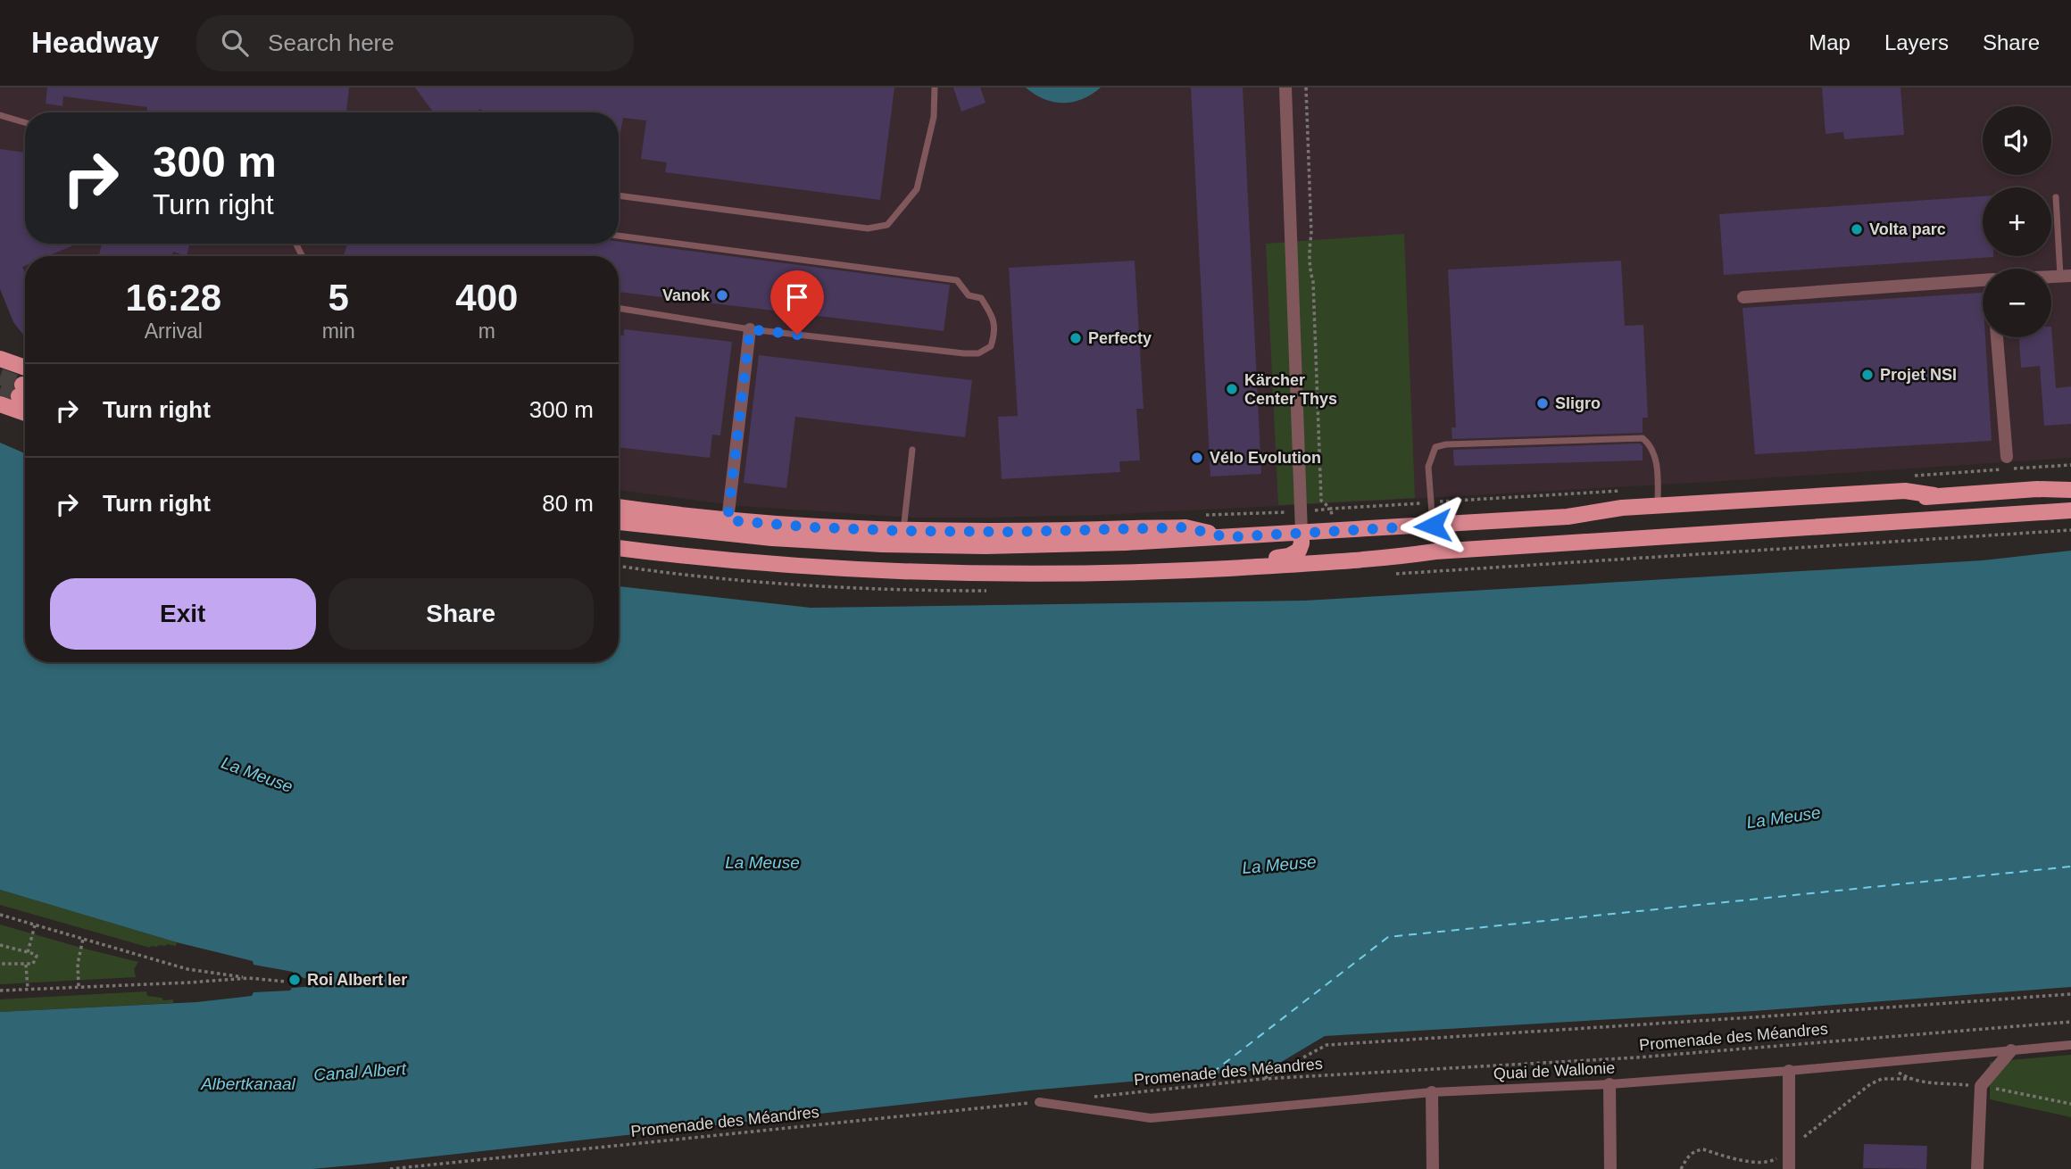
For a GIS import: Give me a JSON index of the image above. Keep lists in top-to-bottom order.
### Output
{
  "streets": {
    "street": ["Quai de Wallonie"],
    "path": ["Promenade des Méandres"]
  },
  "crossings": [
    ["Promenade des Méandres", "Quai de Wallonie"]
  ],
  "water": ["La Meuse", "Canal Albert", "Albertkanaal"],
  "places": [
    "Volta parc",
    "Vanok",
    "Perfecty",
    "Projet NSI",
    "Kärcher Center Thys",
    "Sligro",
    "Vélo Evolution",
    "Roi Albert Ier"
  ],
  "page": {
    "header": "Headway",
    "search": "Search here",
    "nav": ["Map", "Layers", "Share"],
    "map_buttons": ["+", "−"],
    "turn": ["300 m", "Turn right"],
    "eta": [
      "16:28",
      "Arrival",
      "5",
      "min",
      "400",
      "m"
    ],
    "list": [
      {
        "name": "Turn right",
        "value": "300 m"
      },
      {
        "name": "Turn right",
        "value": "80 m"
      }
    ],
    "buttons": ["Exit", "Share"]
  }
}
